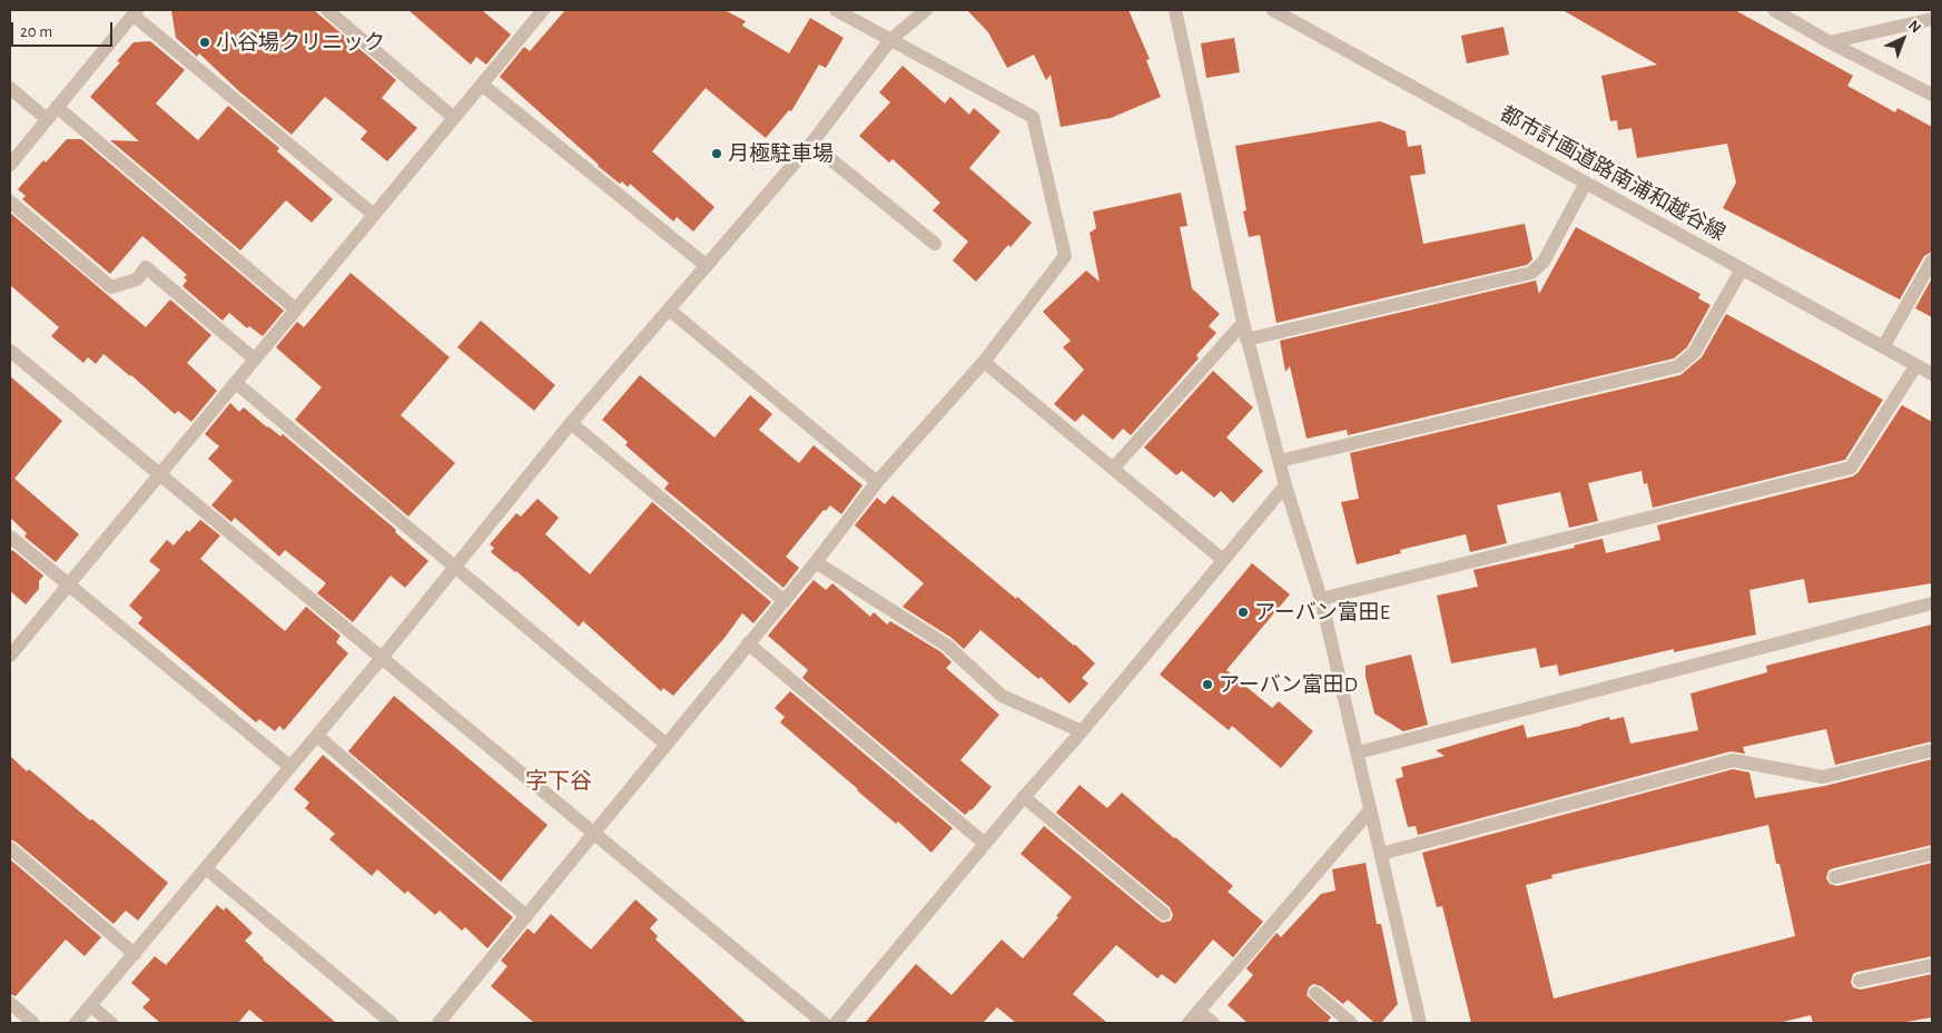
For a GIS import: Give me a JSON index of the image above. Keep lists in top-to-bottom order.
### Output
{
  "streets": {
    "street": ["都市計画道路南浦和越谷線"]
  },
  "districts": ["字下谷"],
  "places": [
    "小谷場クリニック",
    "月極駐車場",
    "アーバン富田E",
    "アーバン富田D"
  ],
  "scale_bar": "20 m",
  "north": "top right"
}
